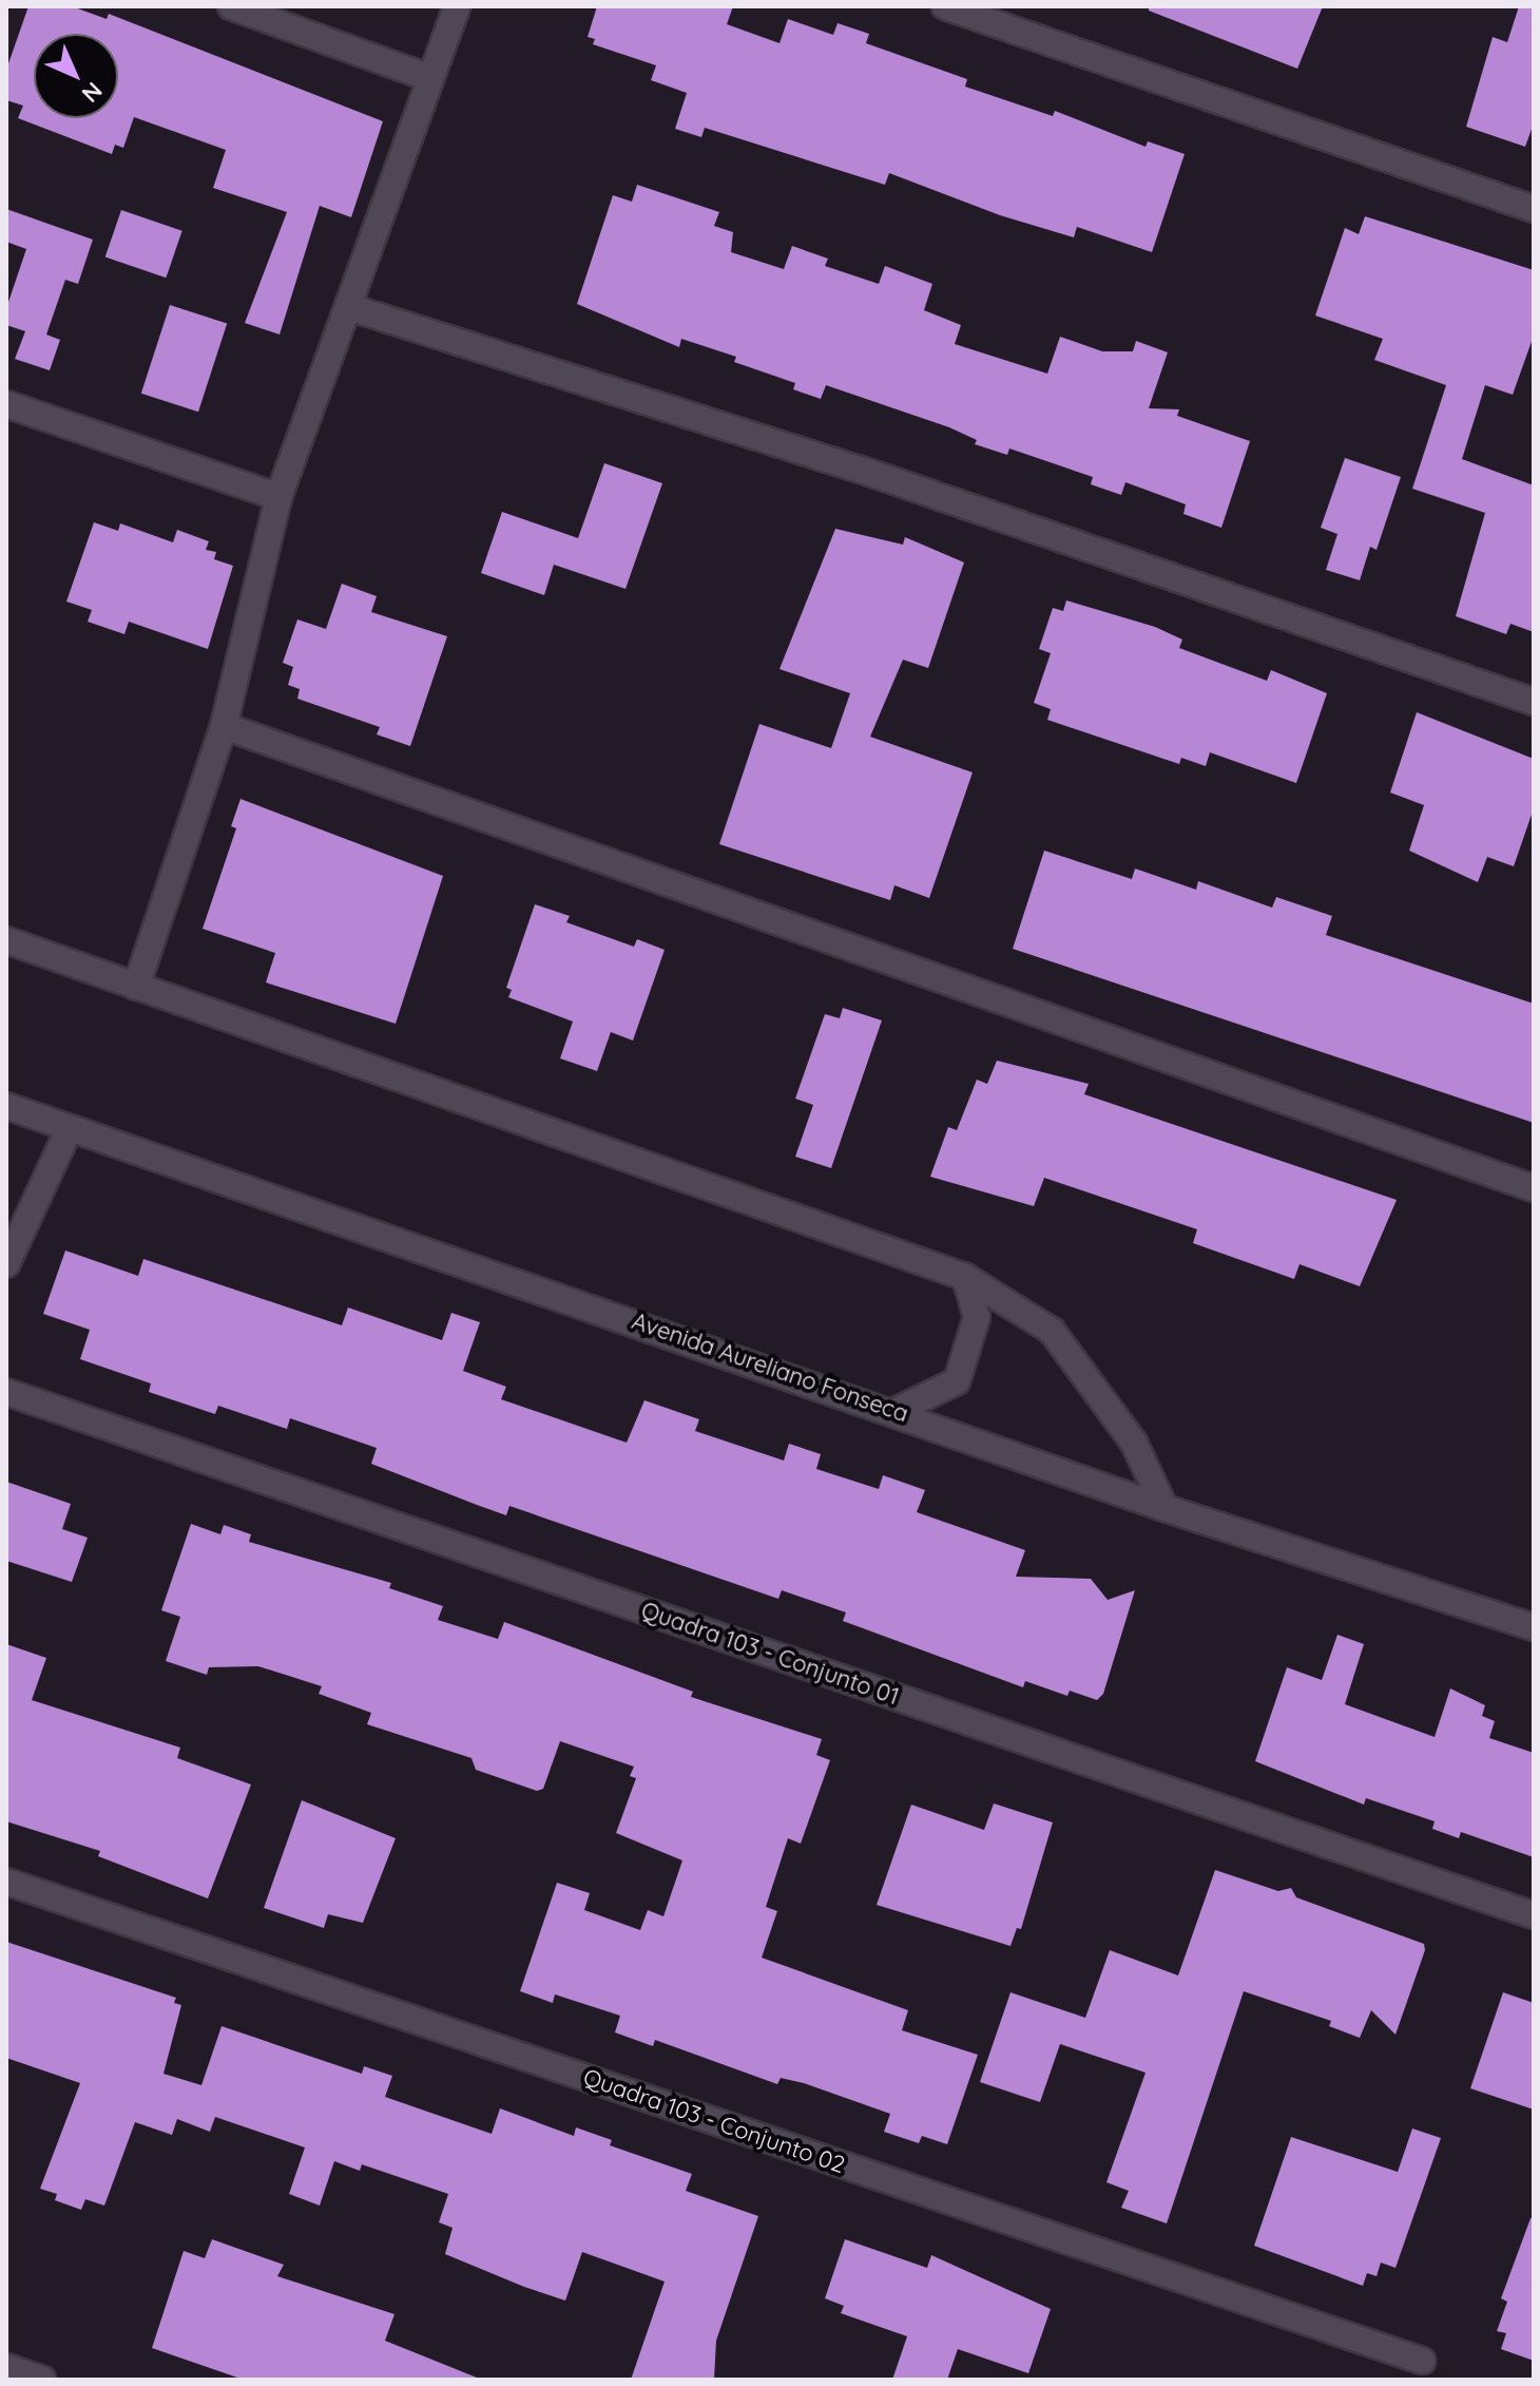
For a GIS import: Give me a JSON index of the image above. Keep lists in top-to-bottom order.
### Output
{
  "streets": {
    "street": ["Avenida Aureliano Fonseca", "Quadra 103 - Conjunto 01", "Quadra 103 - Conjunto 02"]
  },
  "north": "bottom right"
}
